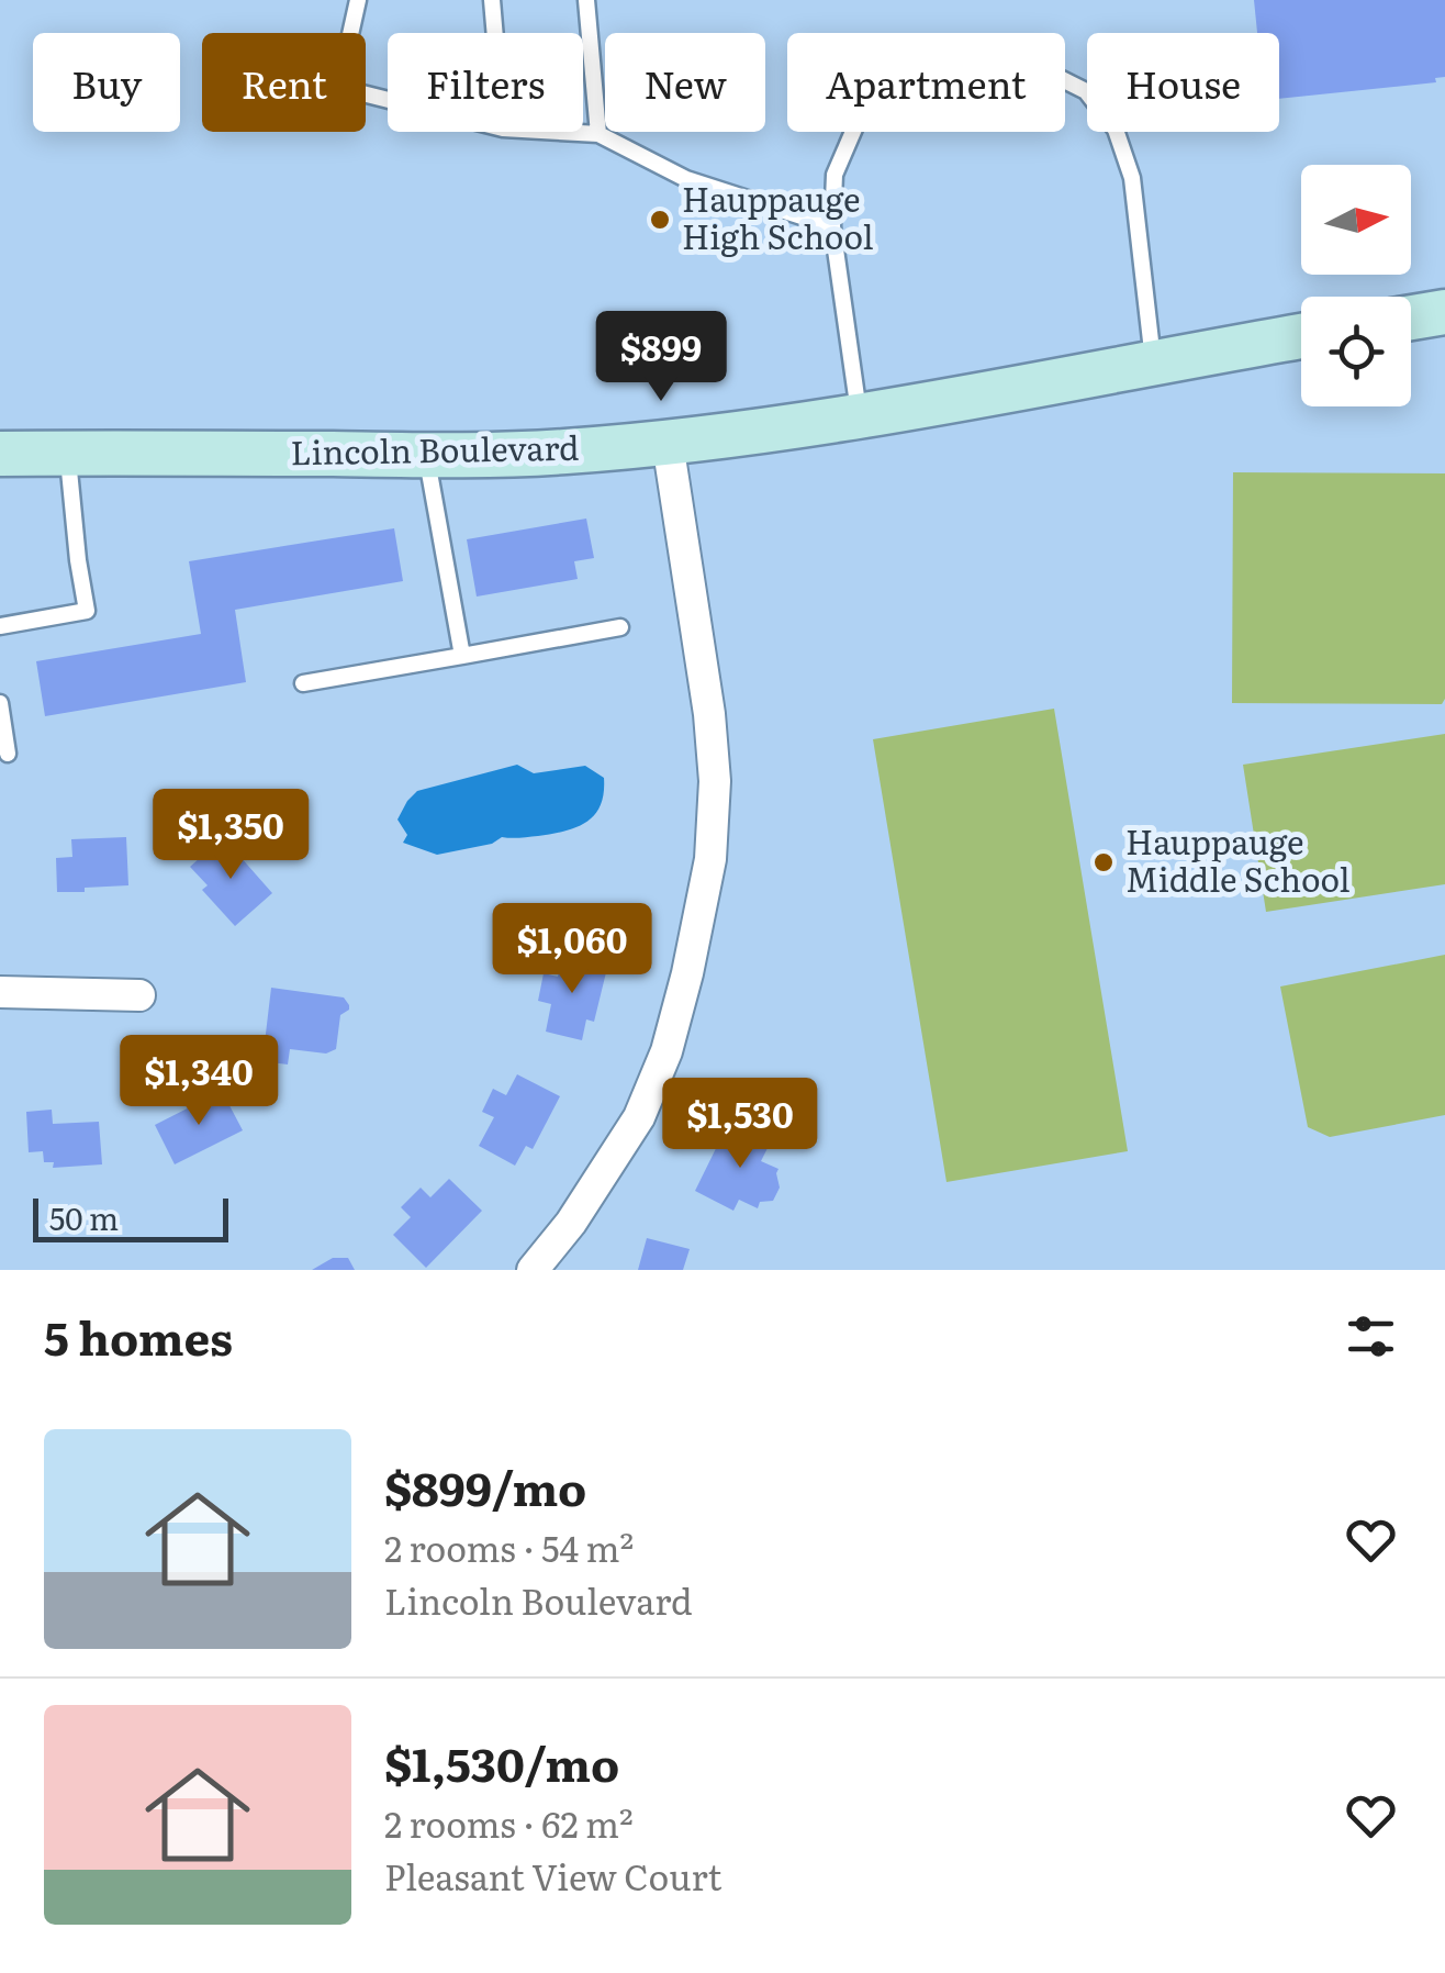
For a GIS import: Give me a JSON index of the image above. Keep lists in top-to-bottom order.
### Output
{
  "streets": {
    "street": ["Lincoln Boulevard"]
  },
  "places": ["Hauppauge High School", "Hauppauge Middle School"],
  "scale_bar": "50 m",
  "north": "right",
  "page": {
    "chip": [
      "Buy",
      "Rent",
      "Filters",
      "New",
      "Apartment",
      "House"
    ],
    "price": [
      "$899",
      "$1,350",
      "$1,060",
      "$1,340",
      "$1,530"
    ],
    "scale": "50 m",
    "heading": "5 homes",
    "list": [
      {
        "name": "$899/mo",
        "note": "2 rooms · 54 m² · Lincoln Boulevard"
      },
      {
        "name": "$1,530/mo",
        "note": "2 rooms · 62 m² · Pleasant View Court"
      }
    ]
  }
}
